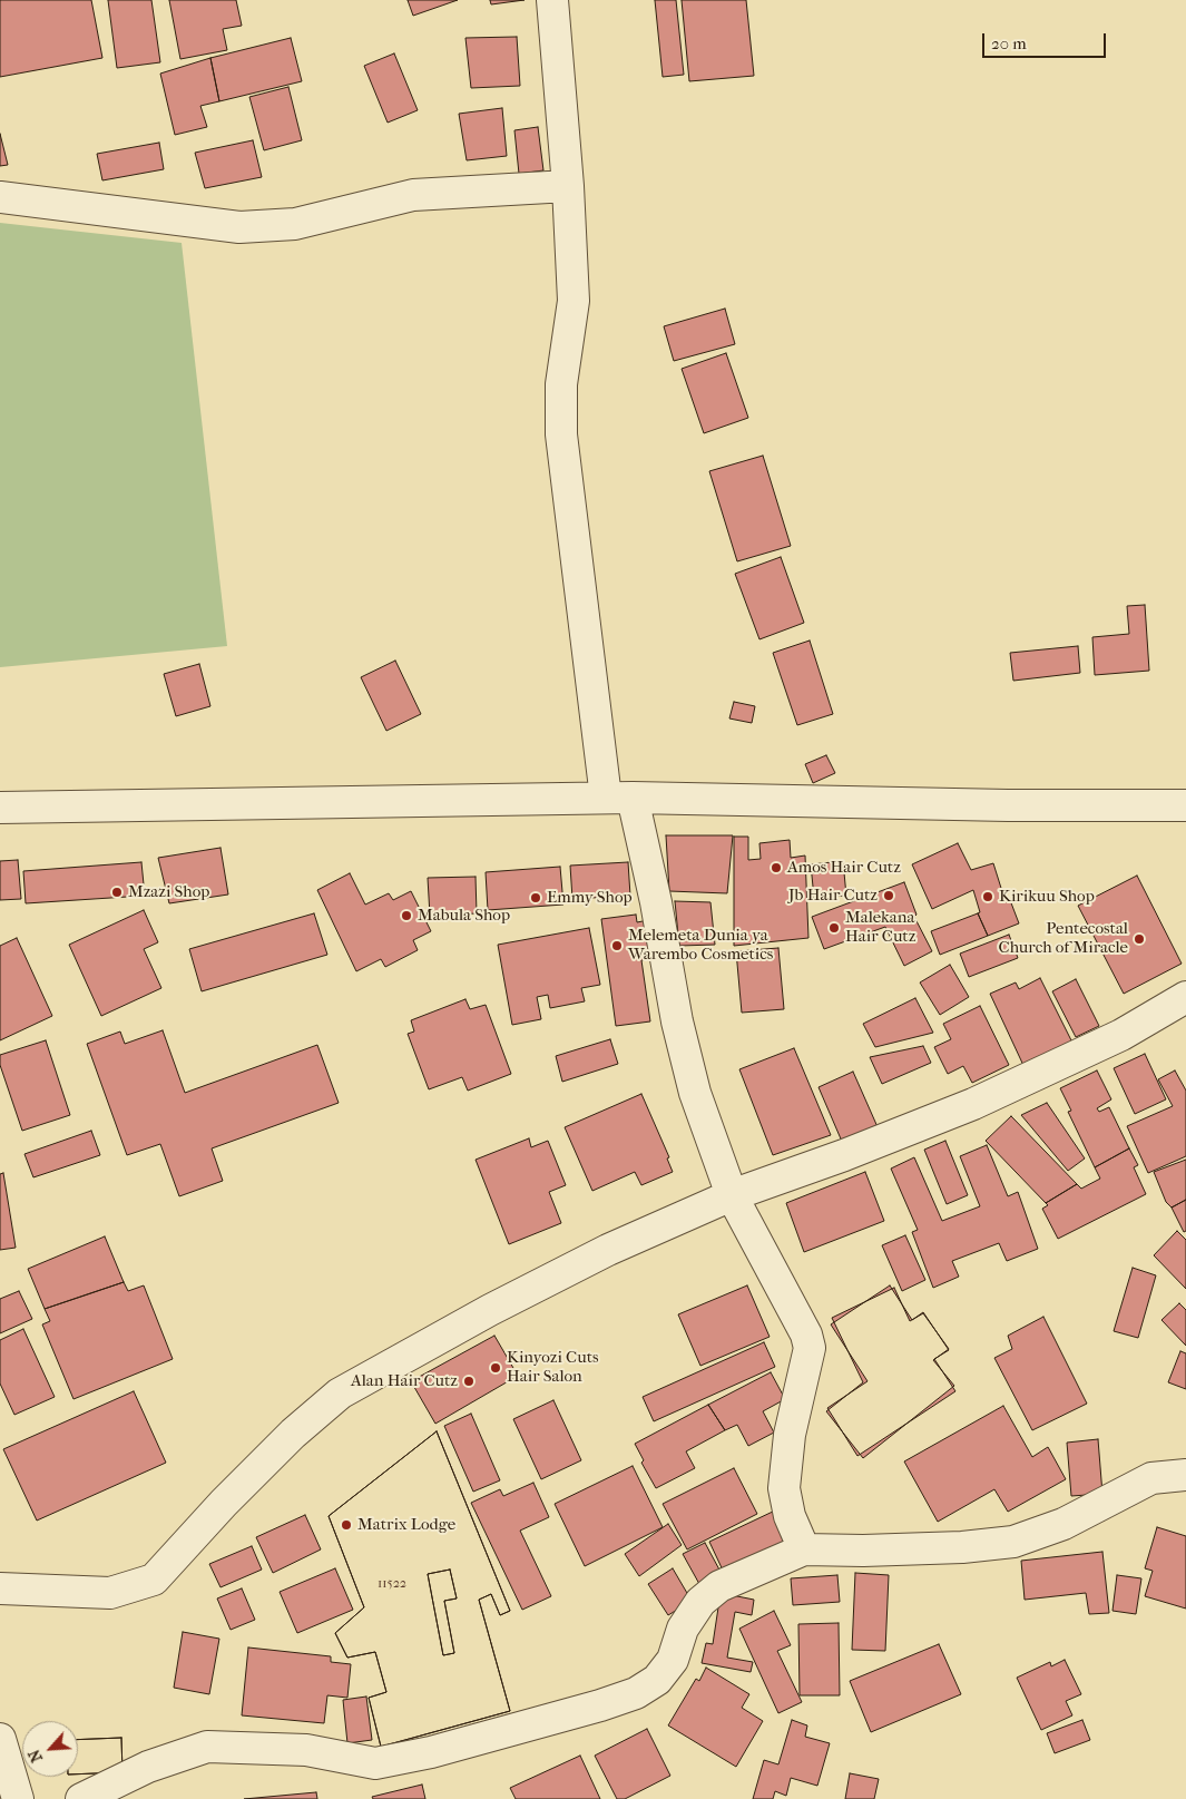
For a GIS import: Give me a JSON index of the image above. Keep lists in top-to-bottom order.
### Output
{
  "places": [
    "Amos Hair Cutz",
    "Mzazi Shop",
    "Jb Hair Cutz",
    "Kirikuu Shop",
    "Emmy Shop",
    "Mabula Shop",
    "Malekana Hair Cutz",
    "Pentecostal Church of Miracle",
    "Melemeta Dunia ya Warembo Cosmetics",
    "Kinyozi Cuts Hair Salon",
    "Alan Hair Cutz",
    "Matrix Lodge"
  ],
  "house_numbers": ["11522"],
  "scale_bar": "20 m",
  "north": "bottom left"
}
